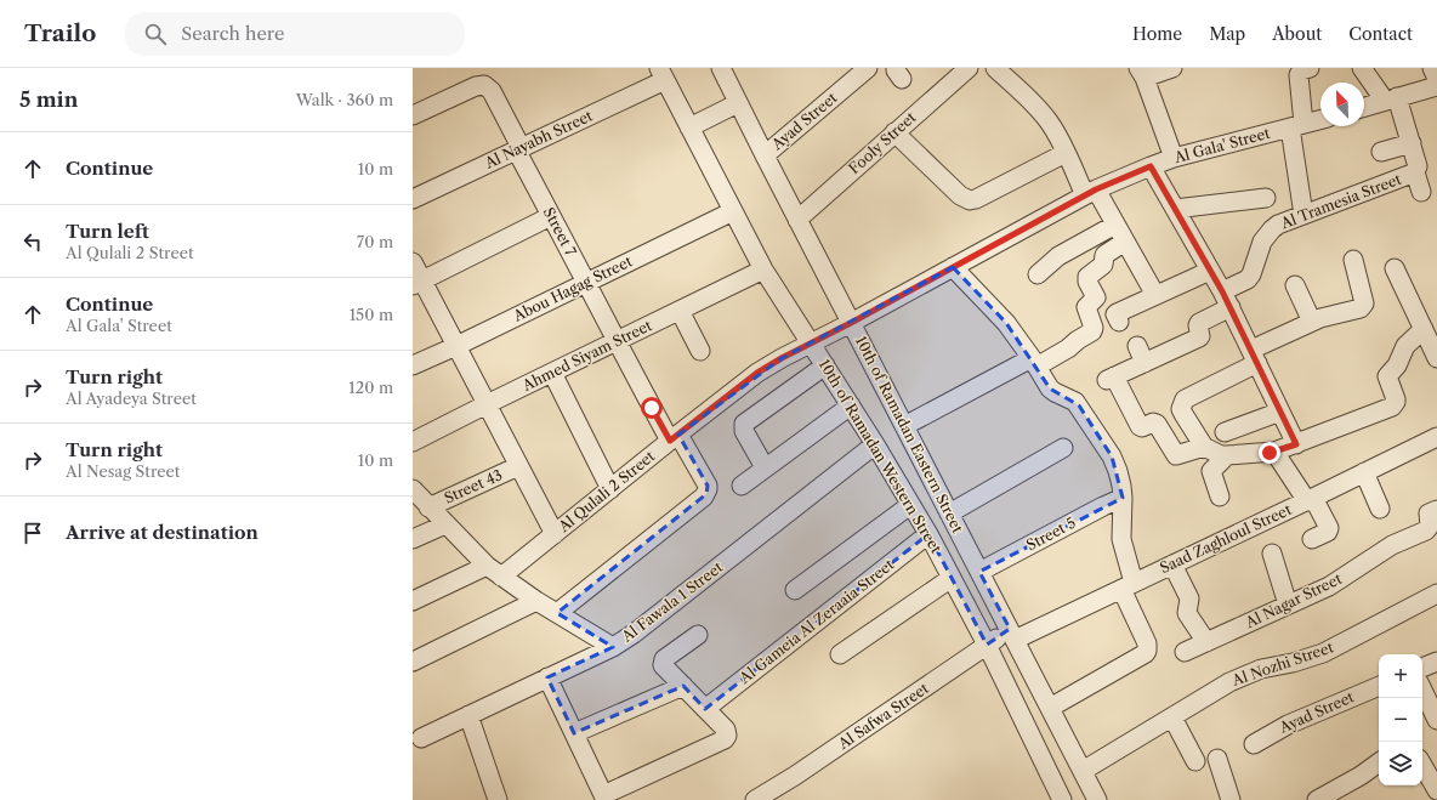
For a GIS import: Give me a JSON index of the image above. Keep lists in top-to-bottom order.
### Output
{
  "streets": {
    "street": [
      "Ayad Street",
      "Al Nayabh Street",
      "Fooly Street",
      "Al Gala' Street",
      "Al Tramesia Street",
      "Street 7",
      "Abou Hagag Street",
      "Ahmed Siyam Street",
      "10th of Ramadan Eastern Street",
      "10th of Ramadan Western Street",
      "Street 43",
      "Al Qulali 2 Street",
      "Street 5",
      "Saad Zaghloul Street",
      "Al Nagar Street",
      "Al Fawala 1 Street",
      "Al Gameia Al Zeraaia Street",
      "Al Nozhi Street",
      "Al Safwa Street"
    ]
  },
  "crossings": [
    ["Ayad Street", "10th of Ramadan Eastern Street"],
    ["Al Nayabh Street", "Street 7"],
    ["Al Nayabh Street", "10th of Ramadan Western Street"],
    ["Fooly Street", "10th of Ramadan Eastern Street"],
    ["Al Gala' Street", "10th of Ramadan Eastern Street"],
    ["Al Gala' Street", "10th of Ramadan Western Street"],
    ["Al Gala' Street", "Al Qulali 2 Street"],
    ["Street 7", "Abou Hagag Street"],
    ["Street 7", "Ahmed Siyam Street"],
    ["Street 7", "Al Qulali 2 Street"],
    ["Abou Hagag Street", "10th of Ramadan Western Street"],
    ["Ahmed Siyam Street", "10th of Ramadan Western Street"],
    ["10th of Ramadan Eastern Street", "Street 5"],
    ["10th of Ramadan Eastern Street", "Saad Zaghloul Street"],
    ["10th of Ramadan Eastern Street", "Al Nozhi Street"],
    ["10th of Ramadan Eastern Street", "Al Safwa Street"],
    ["10th of Ramadan Western Street", "Al Qulali 2 Street"],
    ["10th of Ramadan Western Street", "Al Fawala 1 Street"],
    ["10th of Ramadan Western Street", "Al Gameia Al Zeraaia Street"],
    ["10th of Ramadan Western Street", "Al Safwa Street"],
    ["Saad Zaghloul Street", "Al Safwa Street"]
  ],
  "north": "top left",
  "page": {
    "header": "Trailo",
    "search": "Search here",
    "nav": [
      "Home",
      "Map",
      "About",
      "Contact"
    ],
    "heading": ["5 min", "Walk · 360 m"],
    "list": [
      ["Continue", "10 m"],
      ["Turn left", "Al Qulali 2 Street", "70 m"],
      ["Continue", "Al Gala' Street", "150 m"],
      ["Turn right", "Al Ayadeya Street", "120 m"],
      ["Turn right", "Al Nesag Street", "10 m"],
      "Arrive at destination"
    ],
    "map_buttons": ["+", "−"]
  }
}
